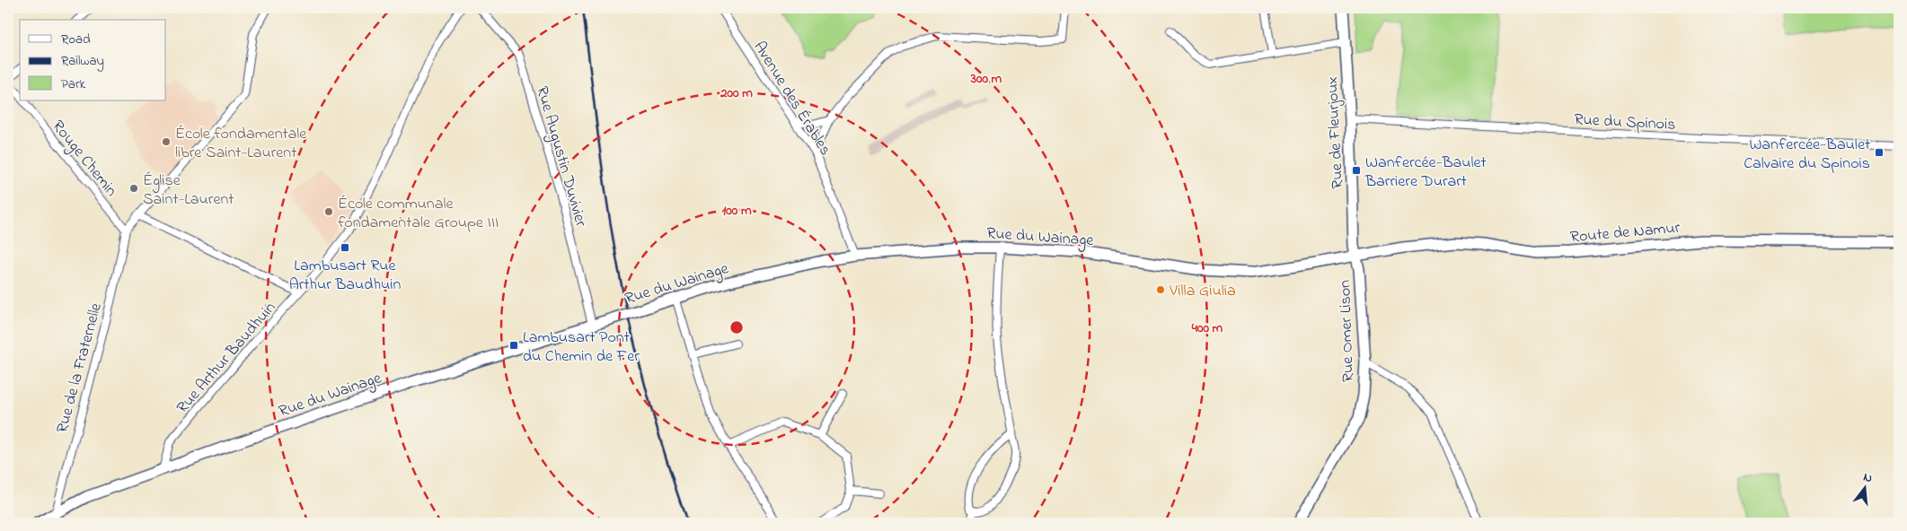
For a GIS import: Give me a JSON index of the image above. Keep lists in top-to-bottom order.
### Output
{
  "streets": {
    "main road": [
      "Rue de Fleurjoux",
      "Route de Namur",
      "Rue du Wainage",
      "Rue Omer Lison"
    ],
    "street": [
      "Avenue des Érables",
      "Rue du Spinois",
      "Rue Augustin Duvivier",
      "Rouge Chemin",
      "Rue Arthur Baudhuin",
      "Rue de la Fraternelle"
    ]
  },
  "crossings": [
    ["Avenue des Érables", "Rue du Wainage"],
    ["Rue du Spinois", "Rue de Fleurjoux"],
    ["Rue de Fleurjoux", "Route de Namur"],
    ["Rue de Fleurjoux", "Rue du Wainage"],
    ["Rue de Fleurjoux", "Rue Omer Lison"],
    ["Rue Augustin Duvivier", "Rue du Wainage"],
    ["Rouge Chemin", "Rue de la Fraternelle"],
    ["Route de Namur", "Rue du Wainage"],
    ["Route de Namur", "Rue Omer Lison"],
    ["Rue du Wainage", "Rue Omer Lison"],
    ["Rue du Wainage", "Rue Arthur Baudhuin"],
    ["Rue du Wainage", "Rue de la Fraternelle"]
  ],
  "places": {
    "other": [
      "École fondamentale libre Saint-Laurent",
      "Église Saint-Laurent",
      "École communale fondamentale Groupe III",
      "Villa Giulia"
    ],
    "transit": [
      "Wanfercée-Baulet Calvaire du Spinois",
      "Wanfercée-Baulet Barriere Durart",
      "Lambusart Rue Arthur Baudhuin",
      "Lambusart Pont du Chemin de Fer"
    ]
  },
  "legend": ["Road", "Railway", "Park"],
  "north": "top",
  "rings": [
    "300 m",
    "200 m",
    "100 m",
    "400 m"
  ]
}
